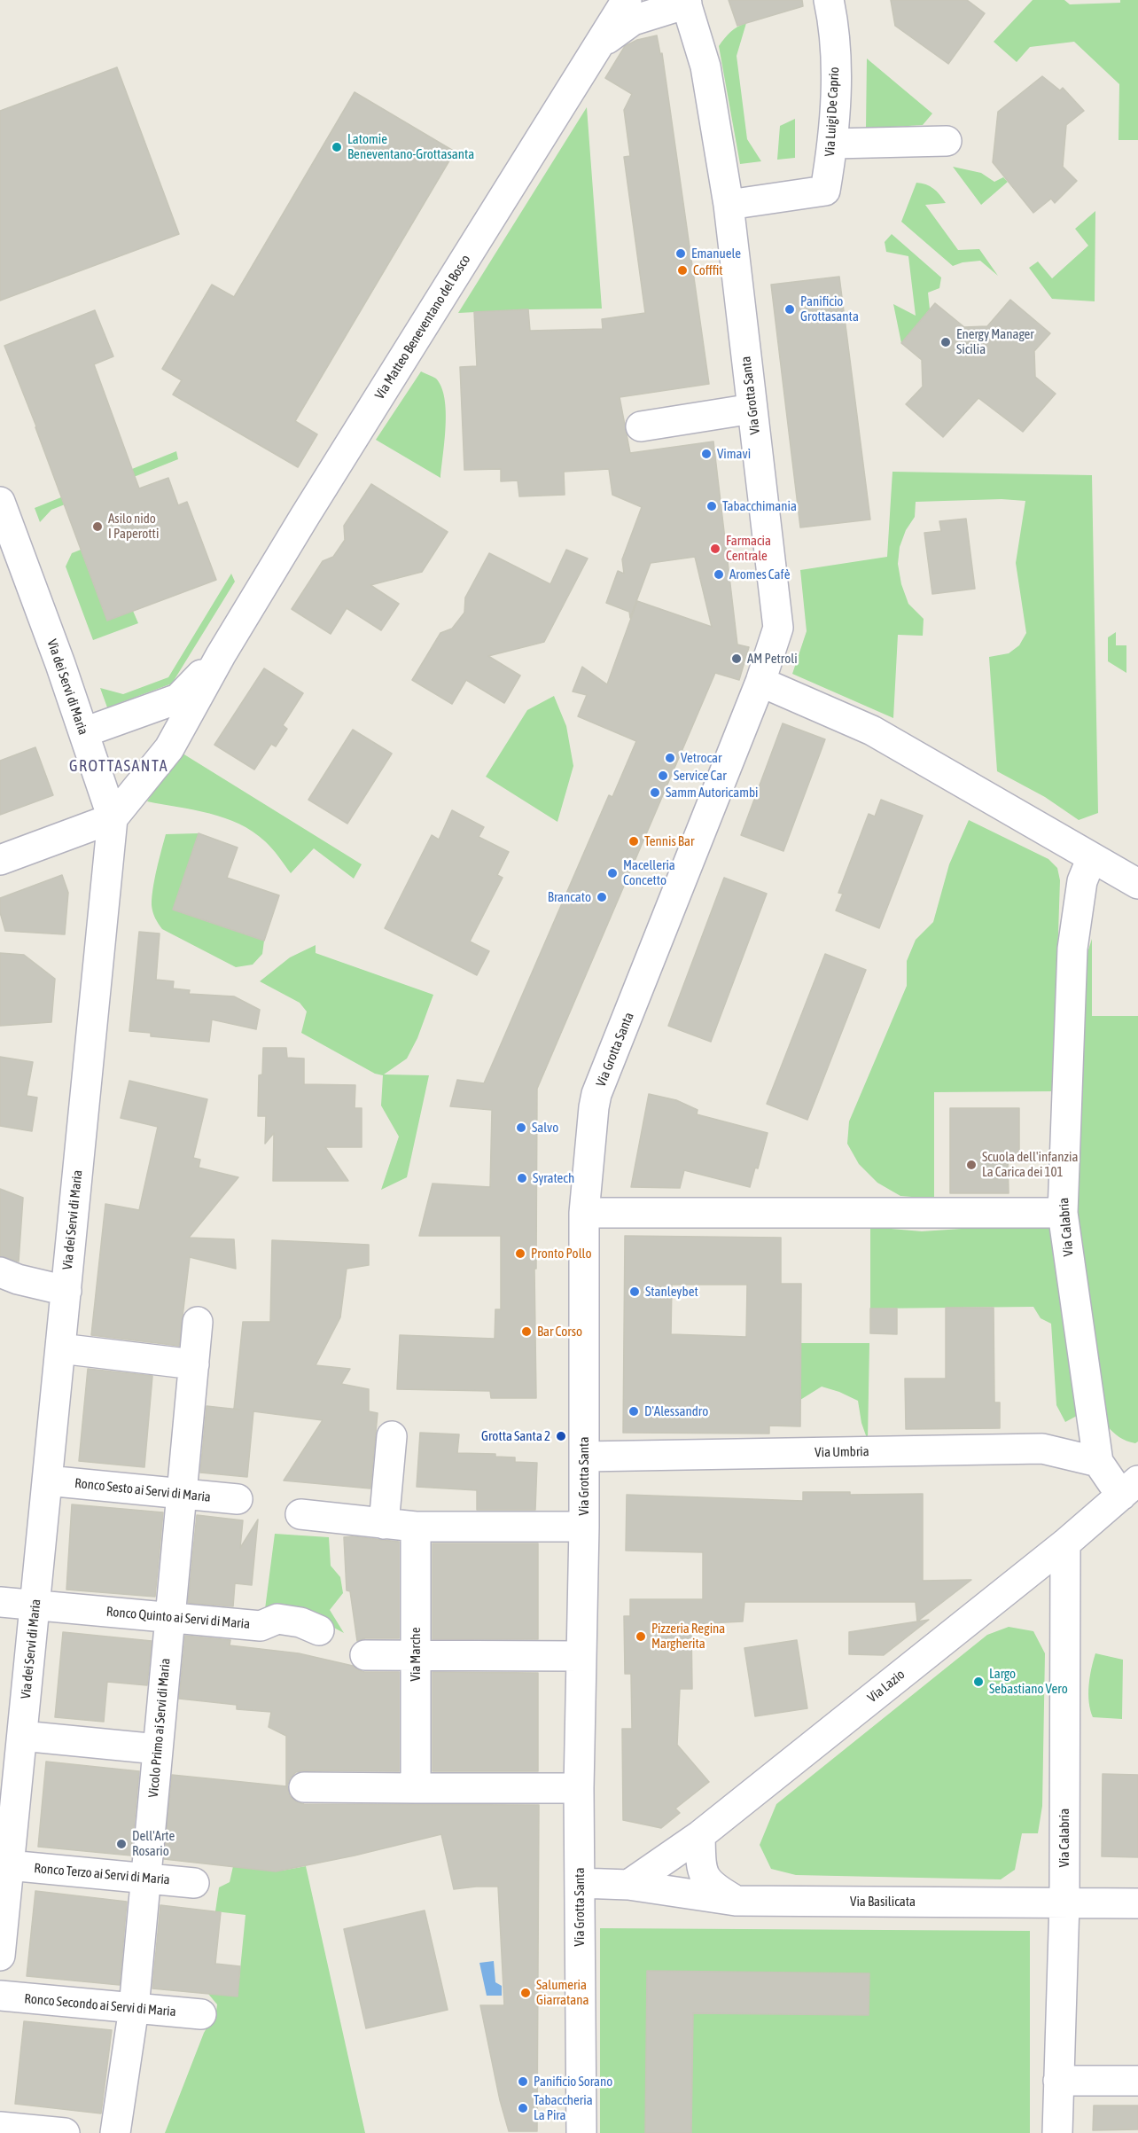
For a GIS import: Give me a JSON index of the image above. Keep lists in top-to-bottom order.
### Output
{
  "streets": {
    "street": [
      "Via Luigi De Caprio",
      "Via Matteo Beneventano del Bosco",
      "Via Grotta Santa",
      "Via dei Servi di Maria",
      "Via Calabria",
      "Via Umbria",
      "Ronco Sesto ai Servi di Maria",
      "Ronco Quinto ai Servi di Maria",
      "Via Marche",
      "Via Lazio",
      "Vicolo Primo ai Servi di Maria",
      "Ronco Terzo ai Servi di Maria",
      "Via Basilicata",
      "Ronco Secondo ai Servi di Maria"
    ]
  },
  "crossings": [
    ["Via Luigi De Caprio", "Via Grotta Santa"],
    ["Via Grotta Santa", "Via Umbria"],
    ["Via Grotta Santa", "Via Basilicata"],
    ["Via dei Servi di Maria", "Ronco Sesto ai Servi di Maria"],
    ["Via dei Servi di Maria", "Ronco Quinto ai Servi di Maria"],
    ["Via dei Servi di Maria", "Ronco Terzo ai Servi di Maria"],
    ["Via Calabria", "Via Umbria"],
    ["Via Calabria", "Via Lazio"],
    ["Via Calabria", "Via Basilicata"],
    ["Ronco Sesto ai Servi di Maria", "Vicolo Primo ai Servi di Maria"],
    ["Ronco Quinto ai Servi di Maria", "Vicolo Primo ai Servi di Maria"],
    ["Via Lazio", "Via Basilicata"],
    ["Vicolo Primo ai Servi di Maria", "Ronco Terzo ai Servi di Maria"],
    ["Vicolo Primo ai Servi di Maria", "Ronco Secondo ai Servi di Maria"]
  ],
  "districts": ["GROTTASANTA"],
  "places": [
    "Latomie Beneventano-Grottasanta",
    "Emanuele",
    "Cofffit",
    "Panificio Grottasanta",
    "Energy Manager Sicilia",
    "Vimavì",
    "Tabacchimania",
    "Asilo nido I Paperotti",
    "Farmacia Centrale",
    "Aromes Cafè",
    "AM Petroli",
    "Vetrocar",
    "Service Car",
    "Samm Autoricambi",
    "Tennis Bar",
    "Macelleria Concetto",
    "Brancato",
    "Salvo",
    "Scuola dell'infanzia La Carica dei 101",
    "Syratech",
    "Pronto Pollo",
    "Stanleybet",
    "Bar Corso",
    "D'Alessandro",
    "Grotta Santa 2",
    "Pizzeria Regina Margherita",
    "Largo Sebastiano Vero",
    "Dell'Arte Rosario",
    "Salumeria Giarratana",
    "Panificio Sorano",
    "Tabaccheria La Pira"
  ]
}
